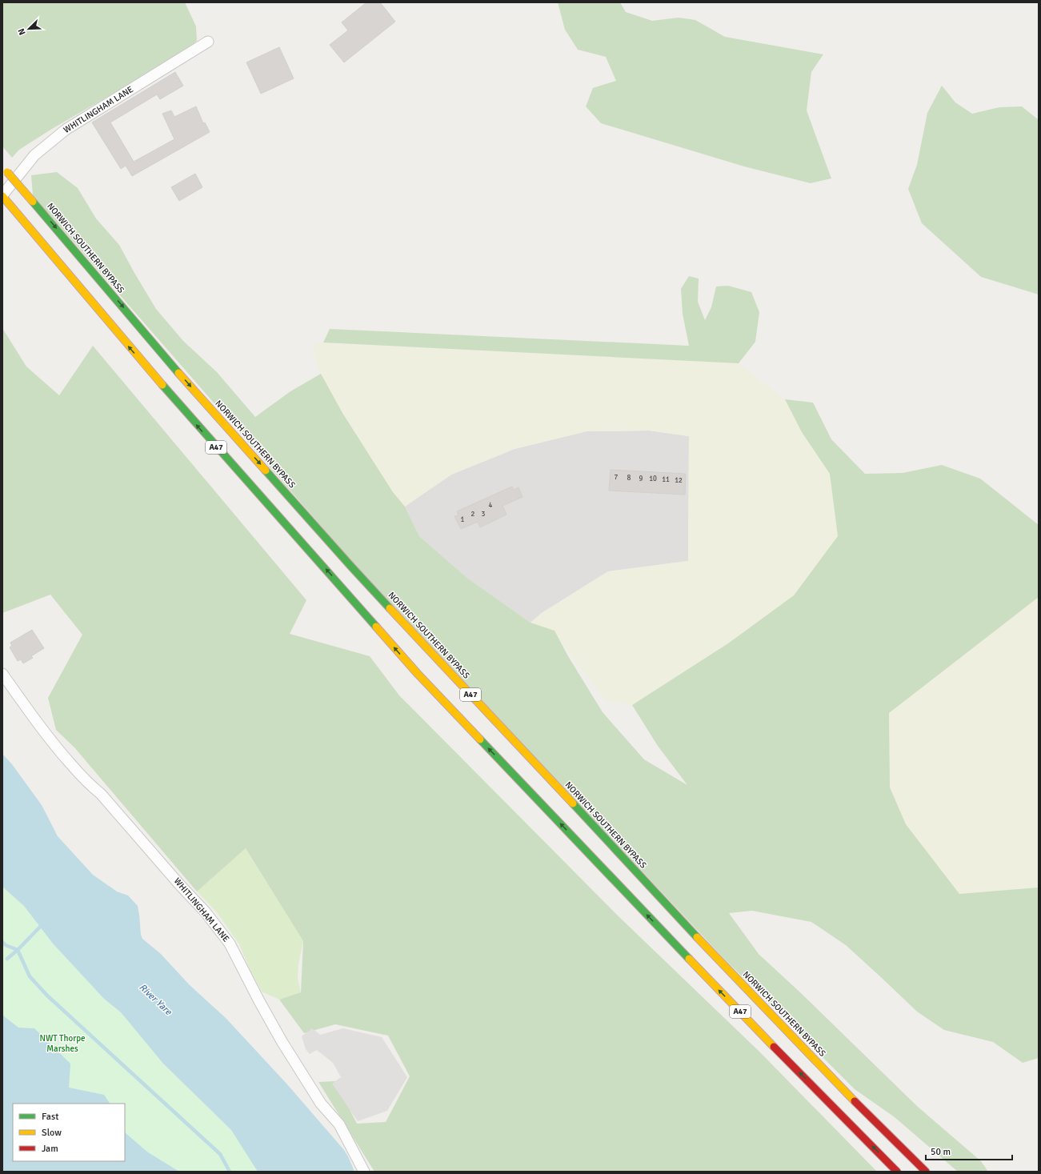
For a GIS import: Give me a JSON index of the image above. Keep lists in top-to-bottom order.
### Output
{
  "streets": {
    "highway": ["NORWICH SOUTHERN BYPASS", "A47"],
    "street": ["WHITLINGHAM LANE"]
  },
  "crossings": [
    ["WHITLINGHAM LANE", "A47"]
  ],
  "water": ["River Yare"],
  "parks": ["NWT Thorpe Marshes"],
  "house_numbers": [
    "7",
    "8",
    "9",
    "10",
    "11",
    "12",
    "4",
    "2",
    "3",
    "1"
  ],
  "legend": ["Fast", "Slow", "Jam"],
  "scale_bar": "50 m",
  "north": "bottom left"
}
